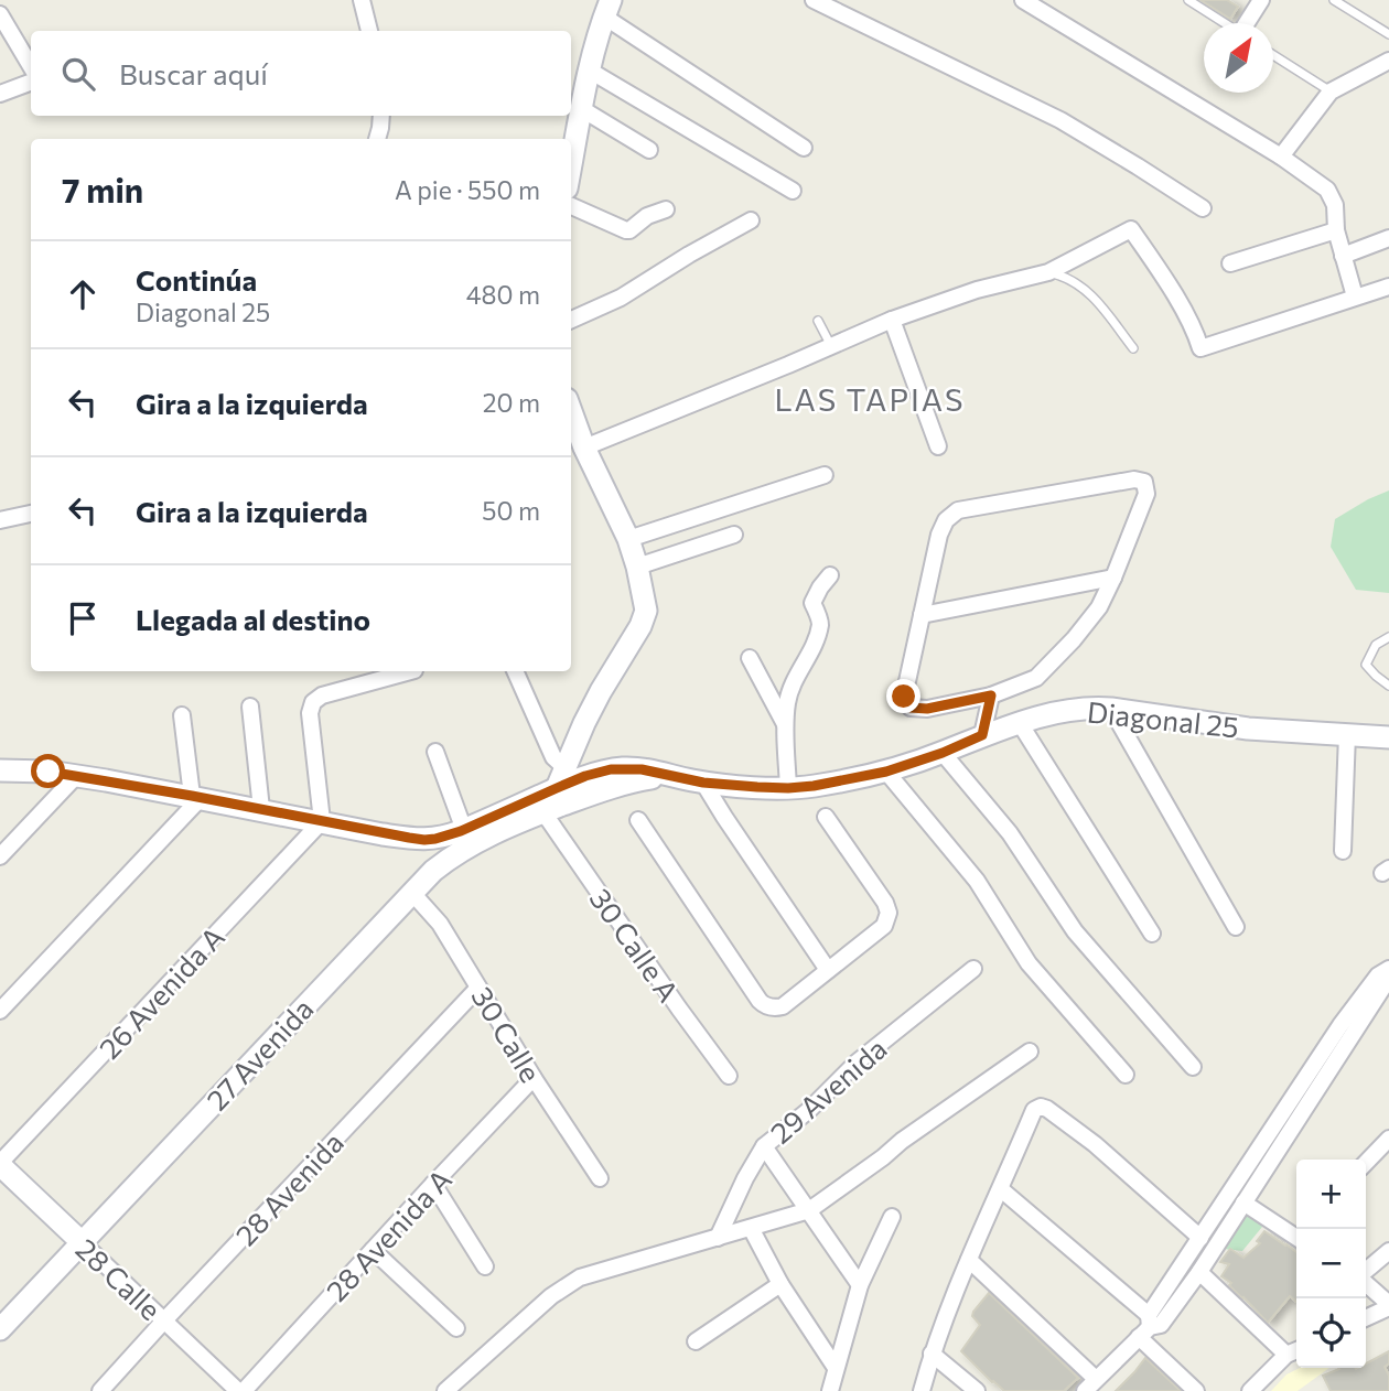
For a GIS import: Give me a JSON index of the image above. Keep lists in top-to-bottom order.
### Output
{
  "streets": {
    "main road": ["Diagonal 25", "27 Avenida", "28 Calle"],
    "street": [
      "30 Calle A",
      "26 Avenida A",
      "30 Calle",
      "29 Avenida",
      "28 Avenida",
      "28 Avenida A"
    ]
  },
  "crossings": [
    ["Diagonal 25", "30 Calle A"],
    ["Diagonal 25", "26 Avenida A"],
    ["Diagonal 25", "27 Avenida"],
    ["30 Calle A", "27 Avenida"],
    ["26 Avenida A", "28 Calle"],
    ["30 Calle", "27 Avenida"],
    ["30 Calle", "28 Avenida"],
    ["30 Calle", "28 Avenida A"],
    ["27 Avenida", "28 Calle"],
    ["28 Avenida", "28 Calle"],
    ["28 Avenida A", "28 Calle"]
  ],
  "districts": ["LAS TAPIAS"],
  "north": "top right",
  "page": {
    "search": "Buscar aquí",
    "heading": ["7 min", "A pie · 550 m"],
    "list": [
      ["Continúa", "Diagonal 25", "480 m"],
      ["Gira a la izquierda", "20 m"],
      ["Gira a la izquierda", "50 m"],
      "Llegada al destino"
    ],
    "map_buttons": ["+", "−"]
  }
}
